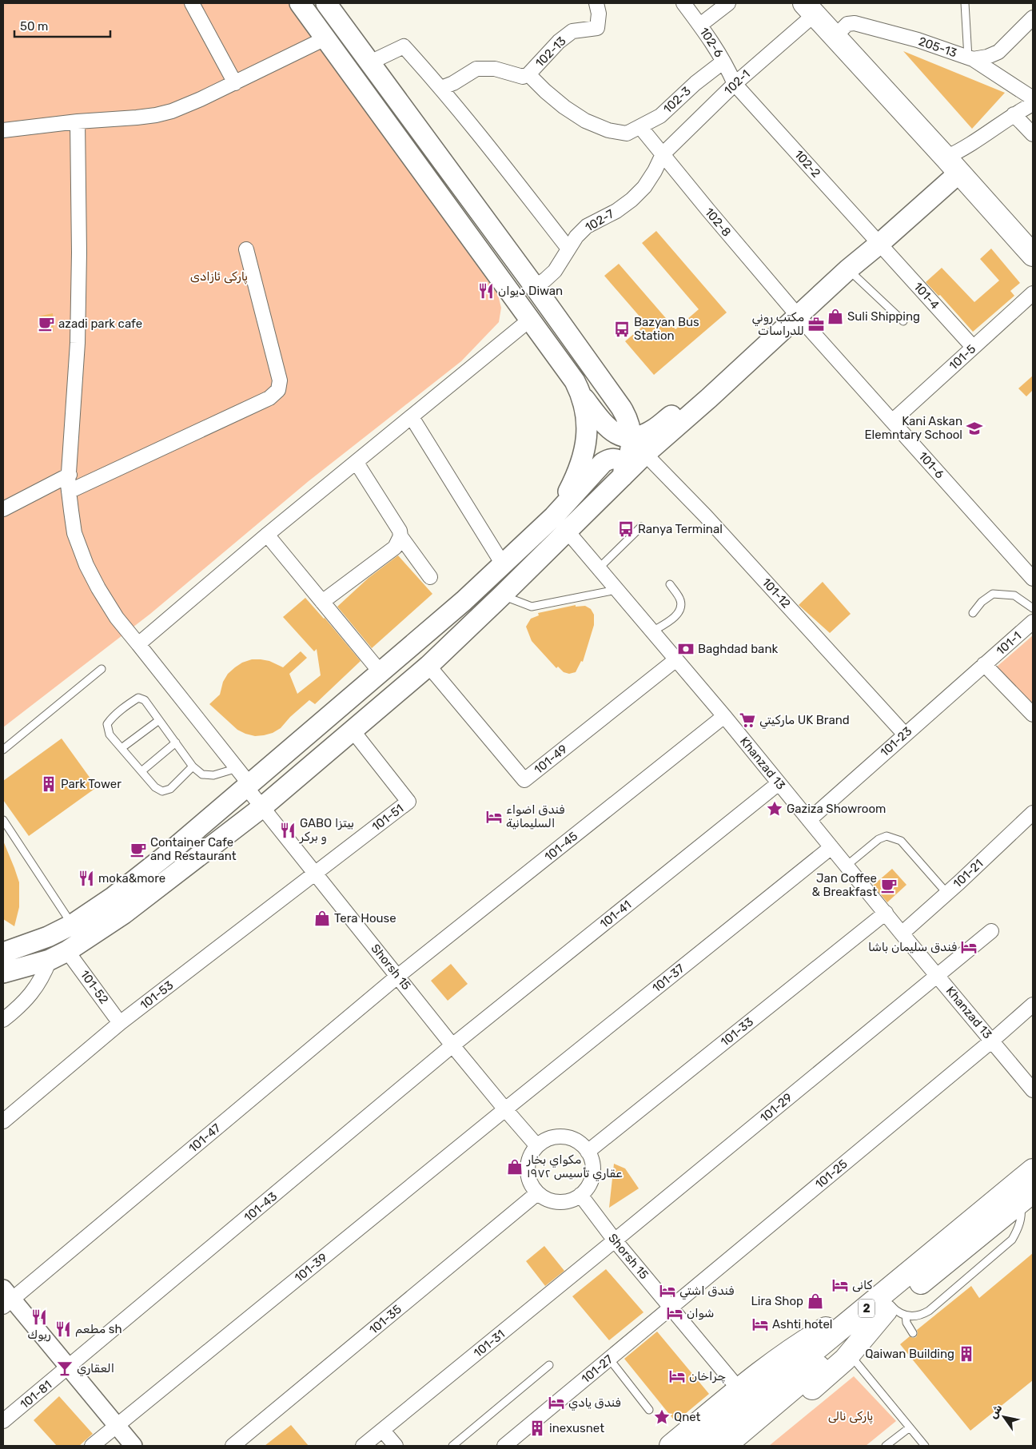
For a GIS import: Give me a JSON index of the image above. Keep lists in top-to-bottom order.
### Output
{
  "streets": {
    "main road": ["2"],
    "street": [
      "102-6",
      "205-13",
      "102-13",
      "102-1",
      "102-3",
      "102-2",
      "102-7",
      "102-8",
      "101-4",
      "101-5",
      "101-6",
      "101-12",
      "101-1",
      "101-23",
      "101-49",
      "Khanzad 13",
      "101-51",
      "101-45",
      "101-21",
      "101-41",
      "Shorsh 15",
      "101-37",
      "101-52",
      "101-53",
      "101-33",
      "101-29",
      "101-47",
      "101-25",
      "101-43",
      "101-39",
      "101-35",
      "101-31",
      "101-27",
      "101-81"
    ]
  },
  "crossings": [
    ["102-6", "102-1"],
    ["102-6", "102-3"],
    ["102-6", "102-2"],
    ["102-13", "102-3"],
    ["102-1", "102-2"],
    ["102-1", "102-7"],
    ["102-1", "102-8"],
    ["102-3", "102-8"],
    ["102-2", "101-4"],
    ["102-7", "102-8"],
    ["102-8", "101-6"],
    ["101-4", "101-5"],
    ["101-5", "101-6"],
    ["101-12", "101-23"],
    ["101-1", "101-23"],
    ["101-23", "Khanzad 13"],
    ["101-49", "Khanzad 13"],
    ["Khanzad 13", "101-45"],
    ["Khanzad 13", "101-21"],
    ["Khanzad 13", "101-41"],
    ["Khanzad 13", "101-37"],
    ["Khanzad 13", "101-33"],
    ["Khanzad 13", "101-29"],
    ["Khanzad 13", "101-25"],
    ["101-51", "Shorsh 15"],
    ["101-51", "101-53"],
    ["101-45", "Shorsh 15"],
    ["101-45", "101-47"],
    ["101-41", "Shorsh 15"],
    ["101-41", "101-43"],
    ["Shorsh 15", "101-37"],
    ["Shorsh 15", "101-53"],
    ["Shorsh 15", "101-33"],
    ["Shorsh 15", "101-29"],
    ["Shorsh 15", "101-47"],
    ["Shorsh 15", "101-25"],
    ["Shorsh 15", "101-43"],
    ["Shorsh 15", "101-39"],
    ["Shorsh 15", "101-35"],
    ["Shorsh 15", "101-31"],
    ["Shorsh 15", "101-27"],
    ["101-37", "101-39"],
    ["101-52", "101-53"],
    ["101-33", "101-35"],
    ["101-29", "101-31"],
    ["101-25", "101-27"],
    ["101-43", "101-81"]
  ],
  "parks": ["پارکی ئازادی", "پارکی نالی"],
  "places": {
    "restaurant": [
      "دیوان Diwan",
      "GABO بيتزا و بركر",
      "moka&more",
      "ريوك",
      "مطعم sh"
    ],
    "shop": [
      "Suli Shipping",
      "Tera House",
      "مكواي بخار عقاري تأسيس ١٩٧٢",
      "Lira Shop"
    ],
    "cafe": ["azadi park cafe", "Container Cafe and Restaurant", "Jan Coffee & Breakfast"],
    "office": ["مكتب روني للدراسات"],
    "bus stop": ["Bazyan Bus Station", "Ranya Terminal"],
    "school or university": ["Kani Askan Elemntary School"],
    "bank": ["Baghdad bank"],
    "supermarket": ["مارکيتي UK Brand"],
    "building": ["Park Tower", "Qaiwan Building", "inexusnet"],
    "place": ["Gaziza Showroom", "Qnet"],
    "hotel": [
      "فندق اضواء السليمانية",
      "فندق سليمان باشا",
      "کانی",
      "فندق اشتي",
      "شوان",
      "Ashti hotel",
      "چراخان",
      "فندق يادي"
    ],
    "bar": ["العقاري"]
  },
  "scale_bar": "50 m",
  "north": "top left"
}
